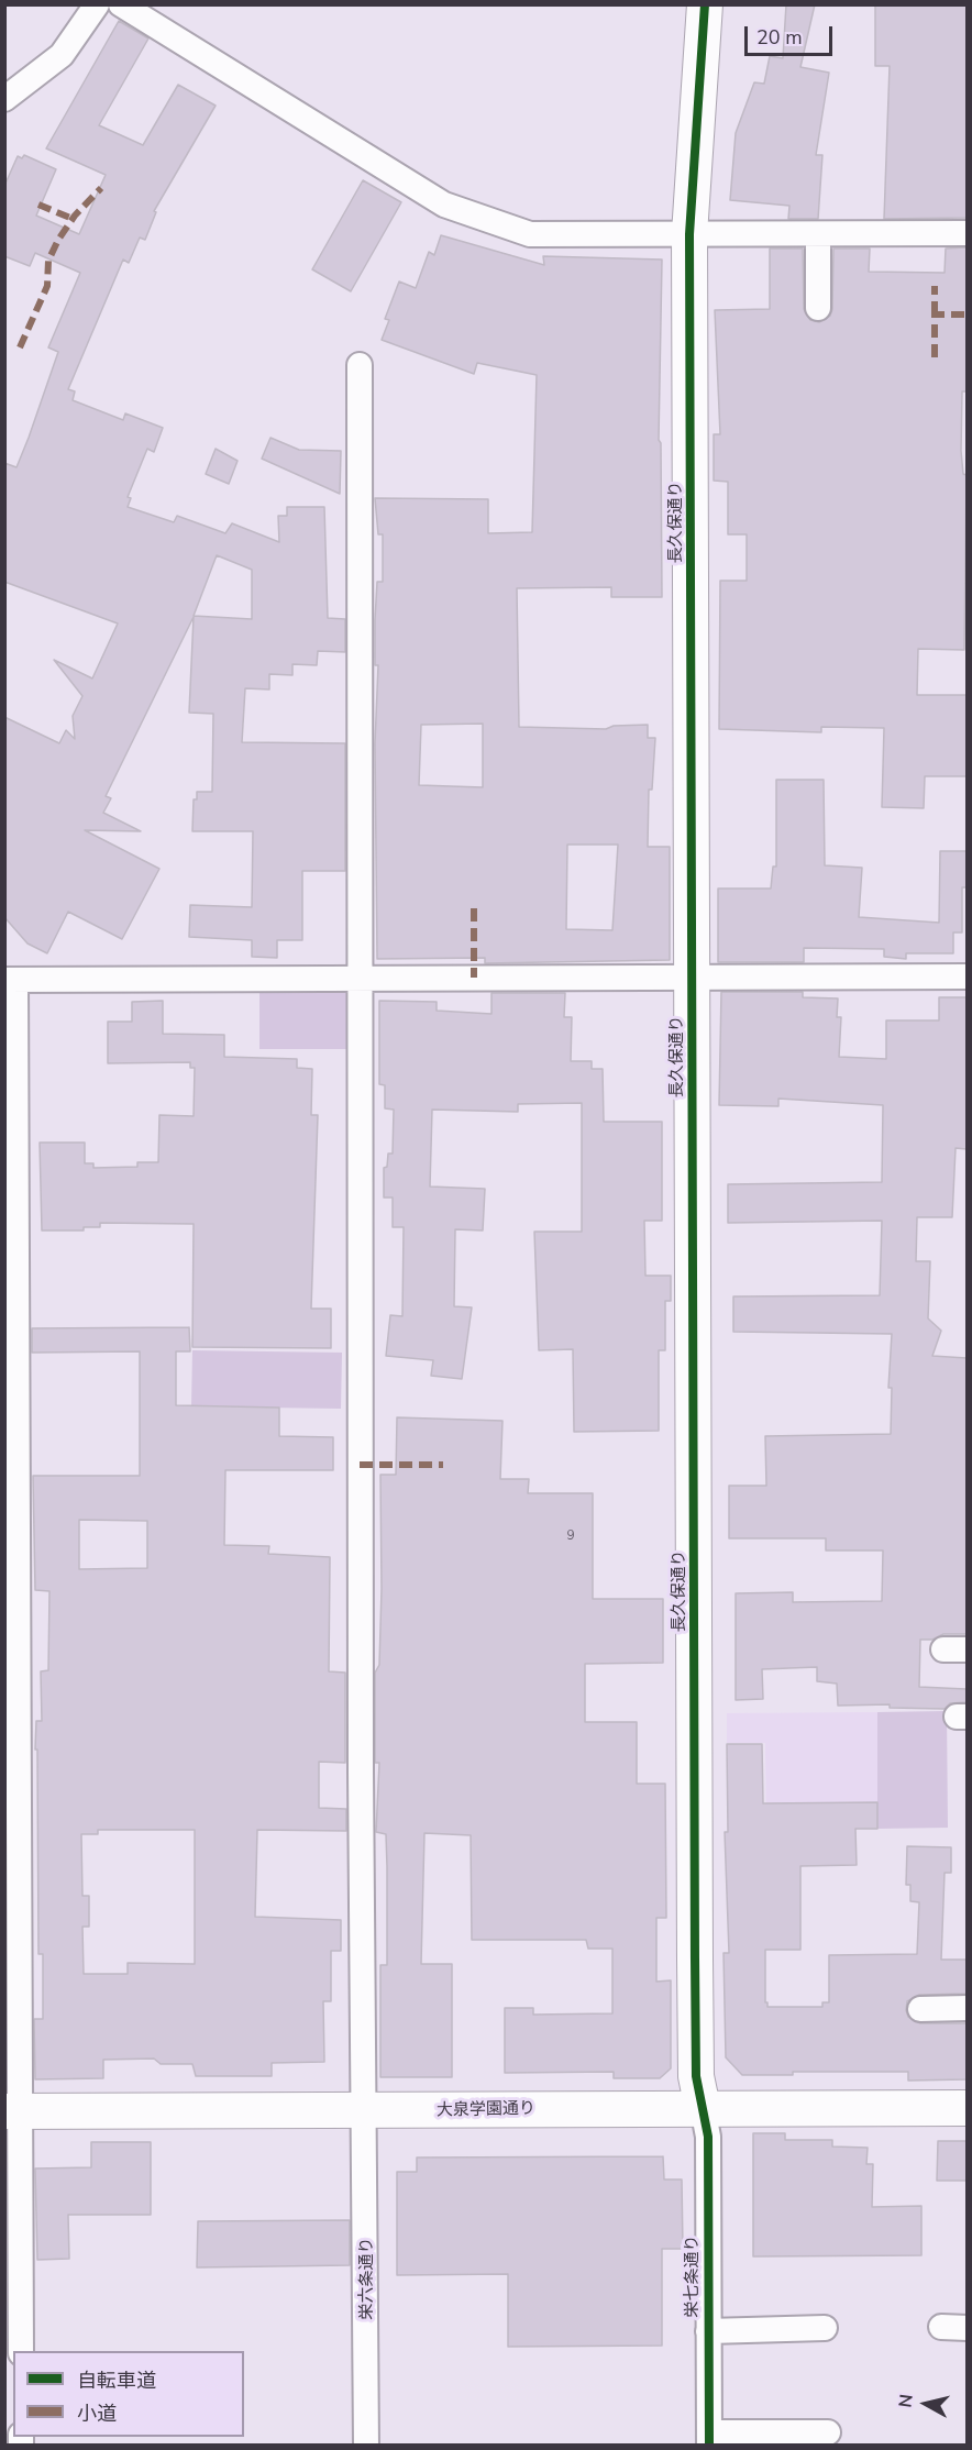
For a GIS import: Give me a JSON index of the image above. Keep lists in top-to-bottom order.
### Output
{
  "streets": {
    "street": [
      "長久保通り",
      "大泉学園通り",
      "栄七条通り",
      "栄六条通り"
    ]
  },
  "crossings": [
    ["長久保通り", "大泉学園通り"],
    ["長久保通り", "栄七条通り"],
    ["大泉学園通り", "栄七条通り"],
    ["大泉学園通り", "栄六条通り"]
  ],
  "house_numbers": ["9"],
  "legend": ["自転車道", "小道"],
  "scale_bar": "20 m",
  "north": "left"
}
